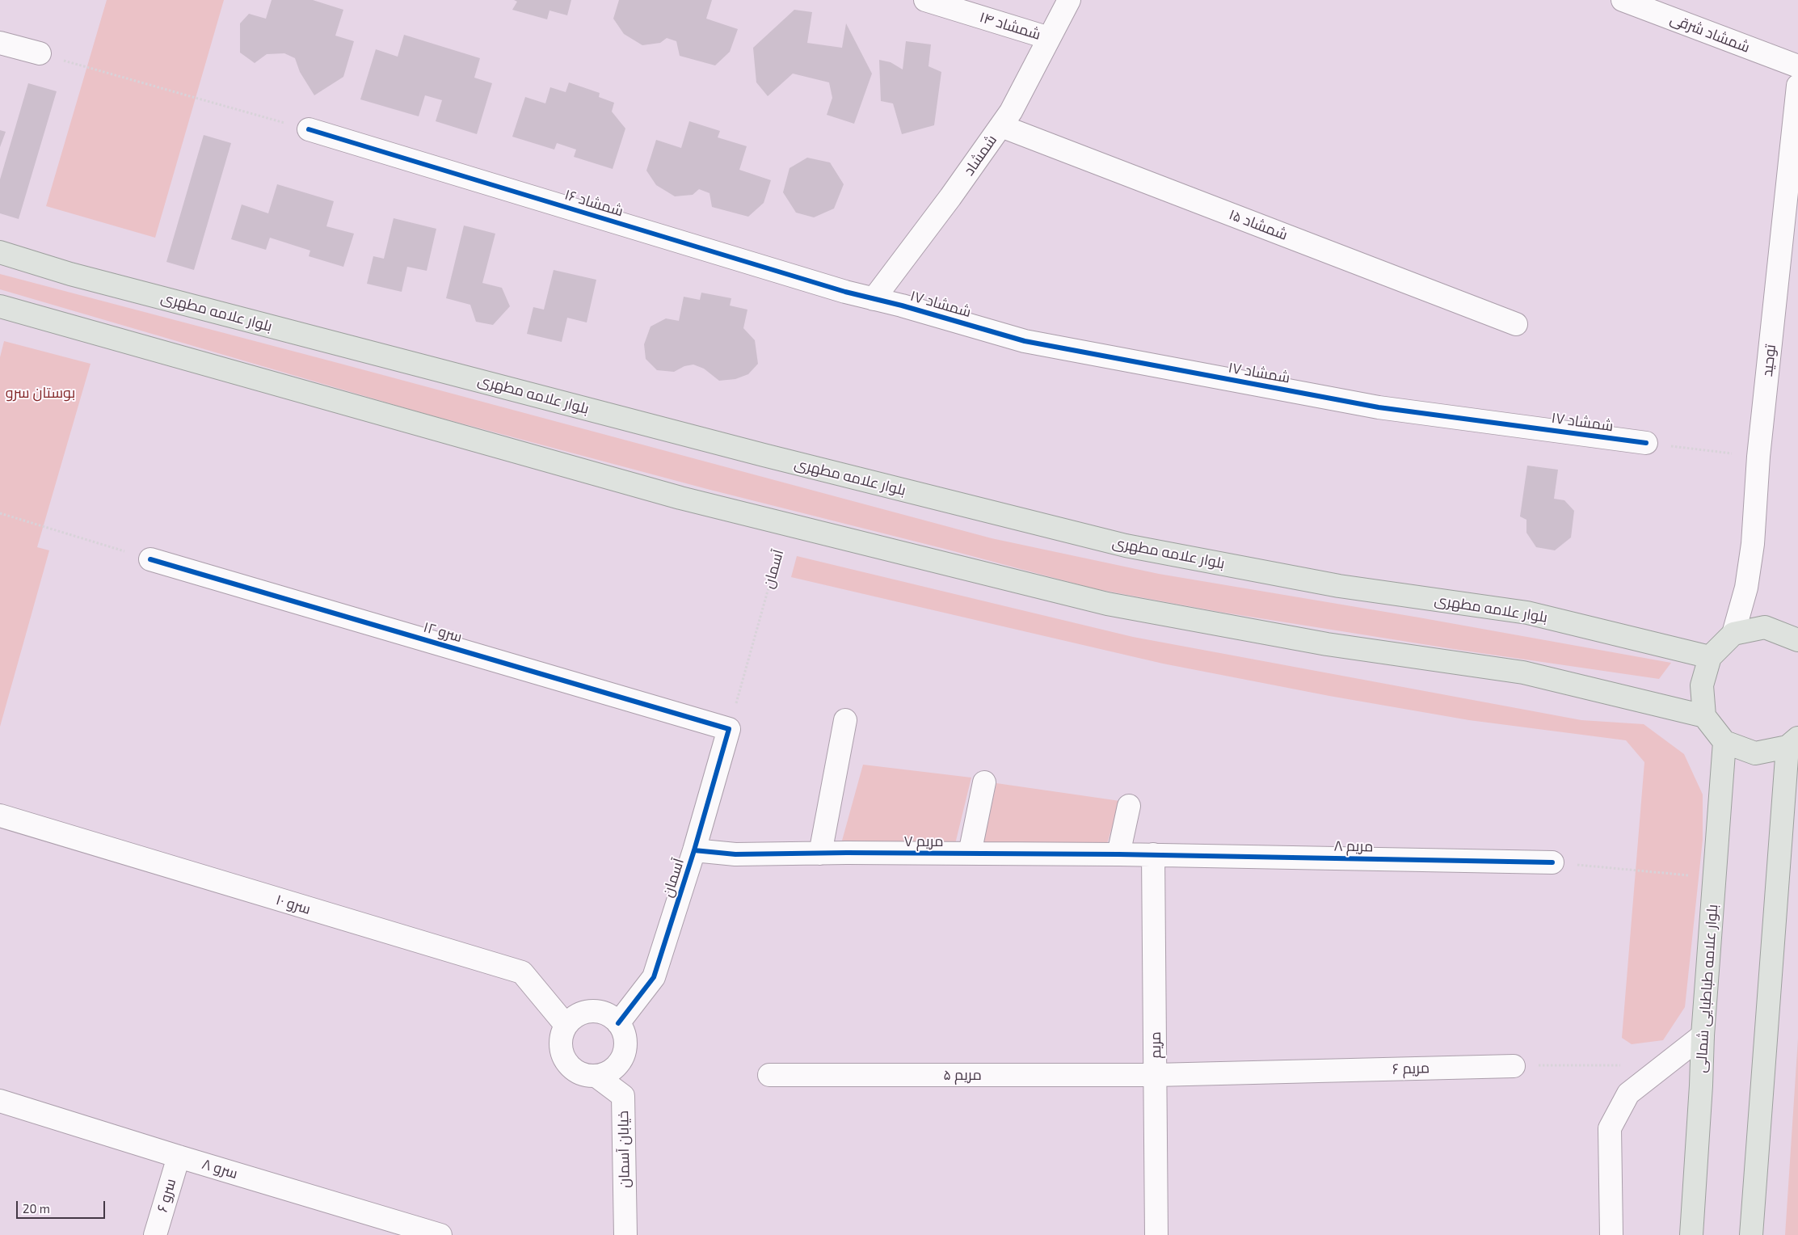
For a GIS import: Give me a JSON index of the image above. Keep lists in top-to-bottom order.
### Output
{
  "streets": {
    "main road": ["بلوار علامه مطهری", "بلوار علامه طباطبایی شمالی"],
    "street": [
      "شمشاد ۱۴",
      "شمشاد شرقی",
      "شمشاد",
      "شمشاد ۱۶",
      "شمشاد ۱۵",
      "شمشاد ۱۷",
      "توحید",
      "آسمان",
      "سرو ۱۲",
      "مریم ۷",
      "مریم ۸",
      "سرو ۱۰",
      "مریم",
      "مریم ۶",
      "مریم ۵",
      "خیابان آسمان",
      "سرو ۸",
      "سرو ۶"
    ]
  },
  "crossings": [
    ["شمشاد ۱۴", "شمشاد"],
    ["شمشاد", "شمشاد ۱۶"],
    ["شمشاد", "شمشاد ۱۵"],
    ["شمشاد", "شمشاد ۱۷"],
    ["شمشاد ۱۶", "شمشاد ۱۷"],
    ["آسمان", "سرو ۱۲"],
    ["آسمان", "مریم ۷"],
    ["آسمان", "سرو ۱۰"],
    ["آسمان", "خیابان آسمان"],
    ["مریم ۷", "مریم ۸"],
    ["مریم ۷", "مریم"],
    ["مریم ۸", "مریم"],
    ["سرو ۱۰", "خیابان آسمان"],
    ["مریم", "مریم ۶"],
    ["مریم", "مریم ۵"],
    ["مریم ۶", "مریم ۵"],
    ["سرو ۸", "سرو ۶"]
  ],
  "parks": ["بوستان سرو"],
  "scale_bar": "20 m"
}
